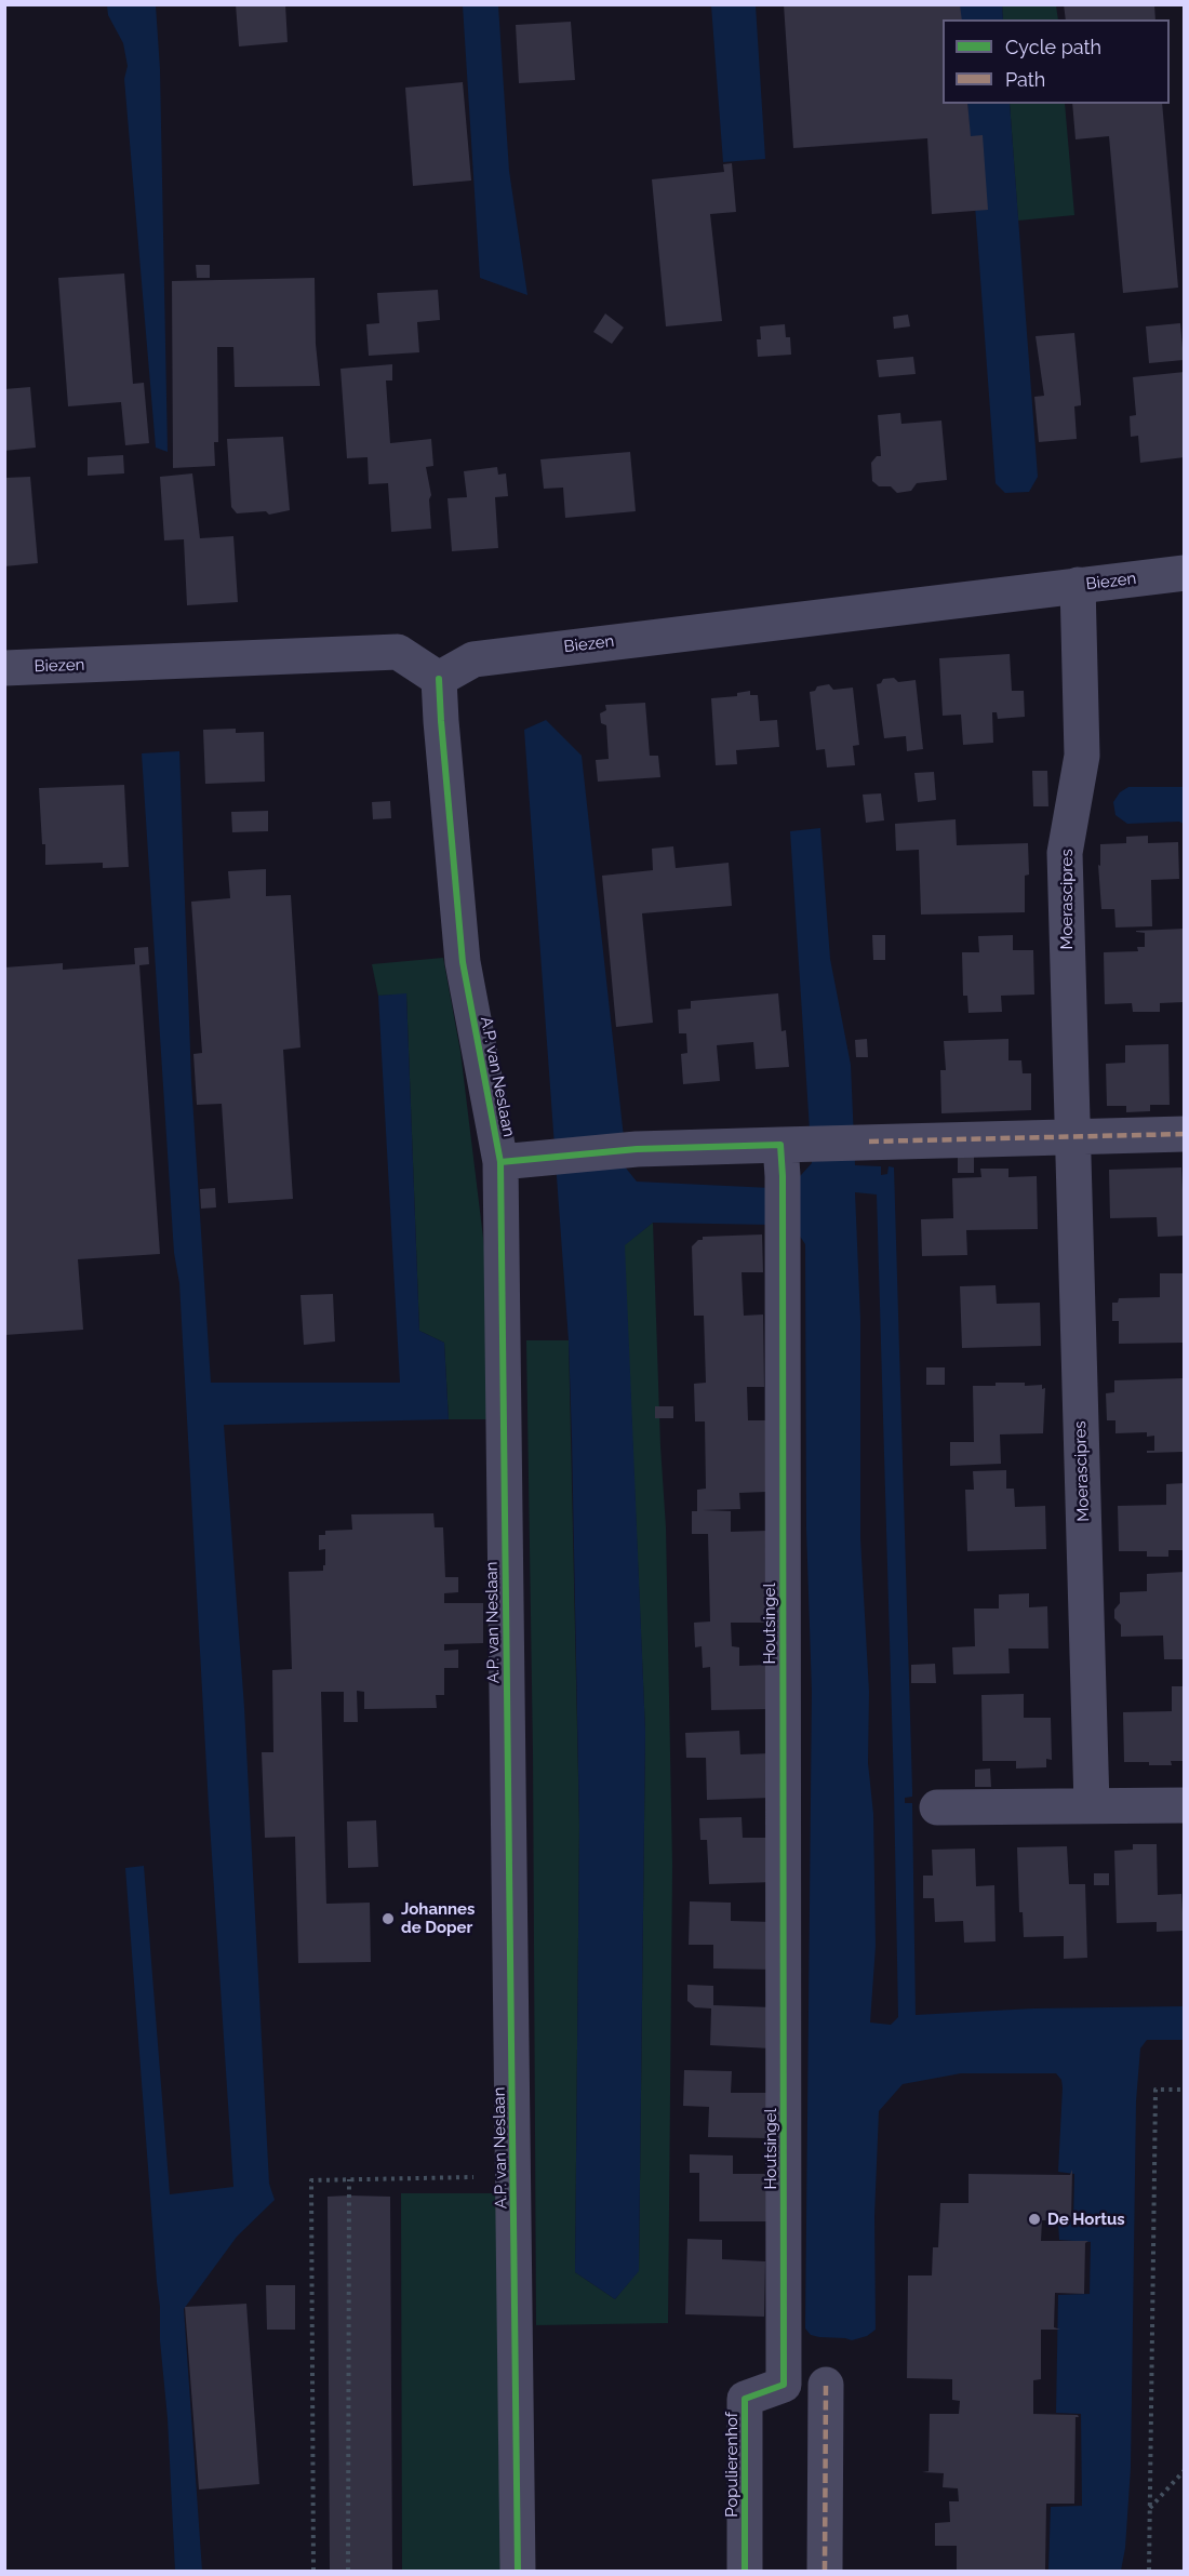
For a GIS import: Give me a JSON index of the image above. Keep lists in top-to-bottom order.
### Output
{
  "streets": {
    "street": [
      "Biezen",
      "Moerascipres",
      "A.P. van Neslaan",
      "Houtsingel",
      "Populierenhof"
    ]
  },
  "crossings": [
    ["Biezen", "Moerascipres"],
    ["Biezen", "A.P. van Neslaan"],
    ["Houtsingel", "Populierenhof"]
  ],
  "places": ["Johannes de Doper", "De Hortus"],
  "legend": ["Cycle path", "Path"]
}
